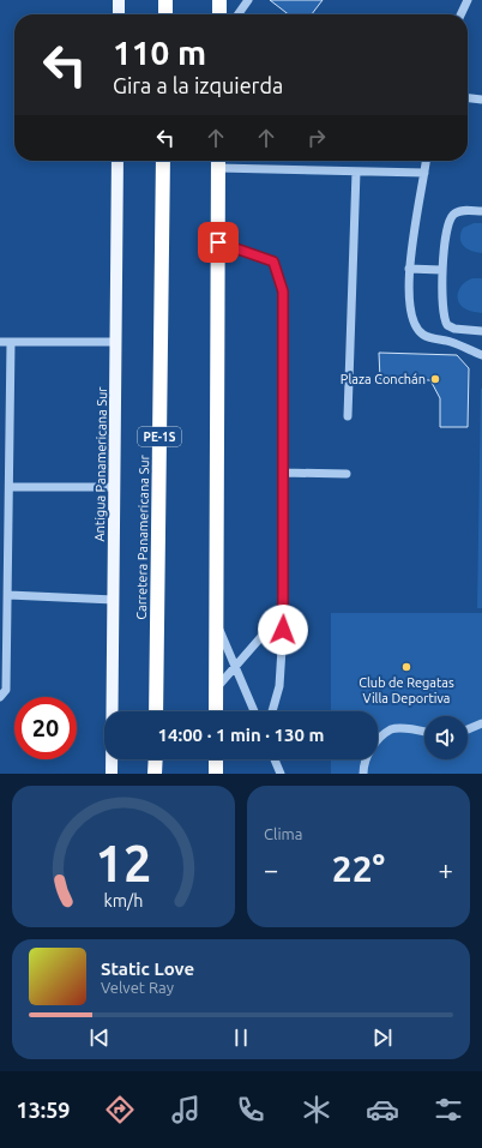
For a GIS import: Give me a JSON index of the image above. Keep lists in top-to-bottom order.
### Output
{
  "streets": {
    "highway": ["PE-1S", "Carretera Panamericana Sur"],
    "main road": ["Antigua Panamericana Sur"]
  },
  "places": ["Plaza Conchán", "Club de Regatas Villa Deportiva"],
  "page": {
    "turn": ["110 m", "Gira a la izquierda"],
    "limit": "20",
    "trip": "14:00 · 1 min · 130 m",
    "tile": "Clima",
    "heat": ["−", "22°", "+"],
    "song": ["Static Love", "Velvet Ray"],
    "tabs": "13:59",
    "gauge": ["12", "km/h"]
  }
}
